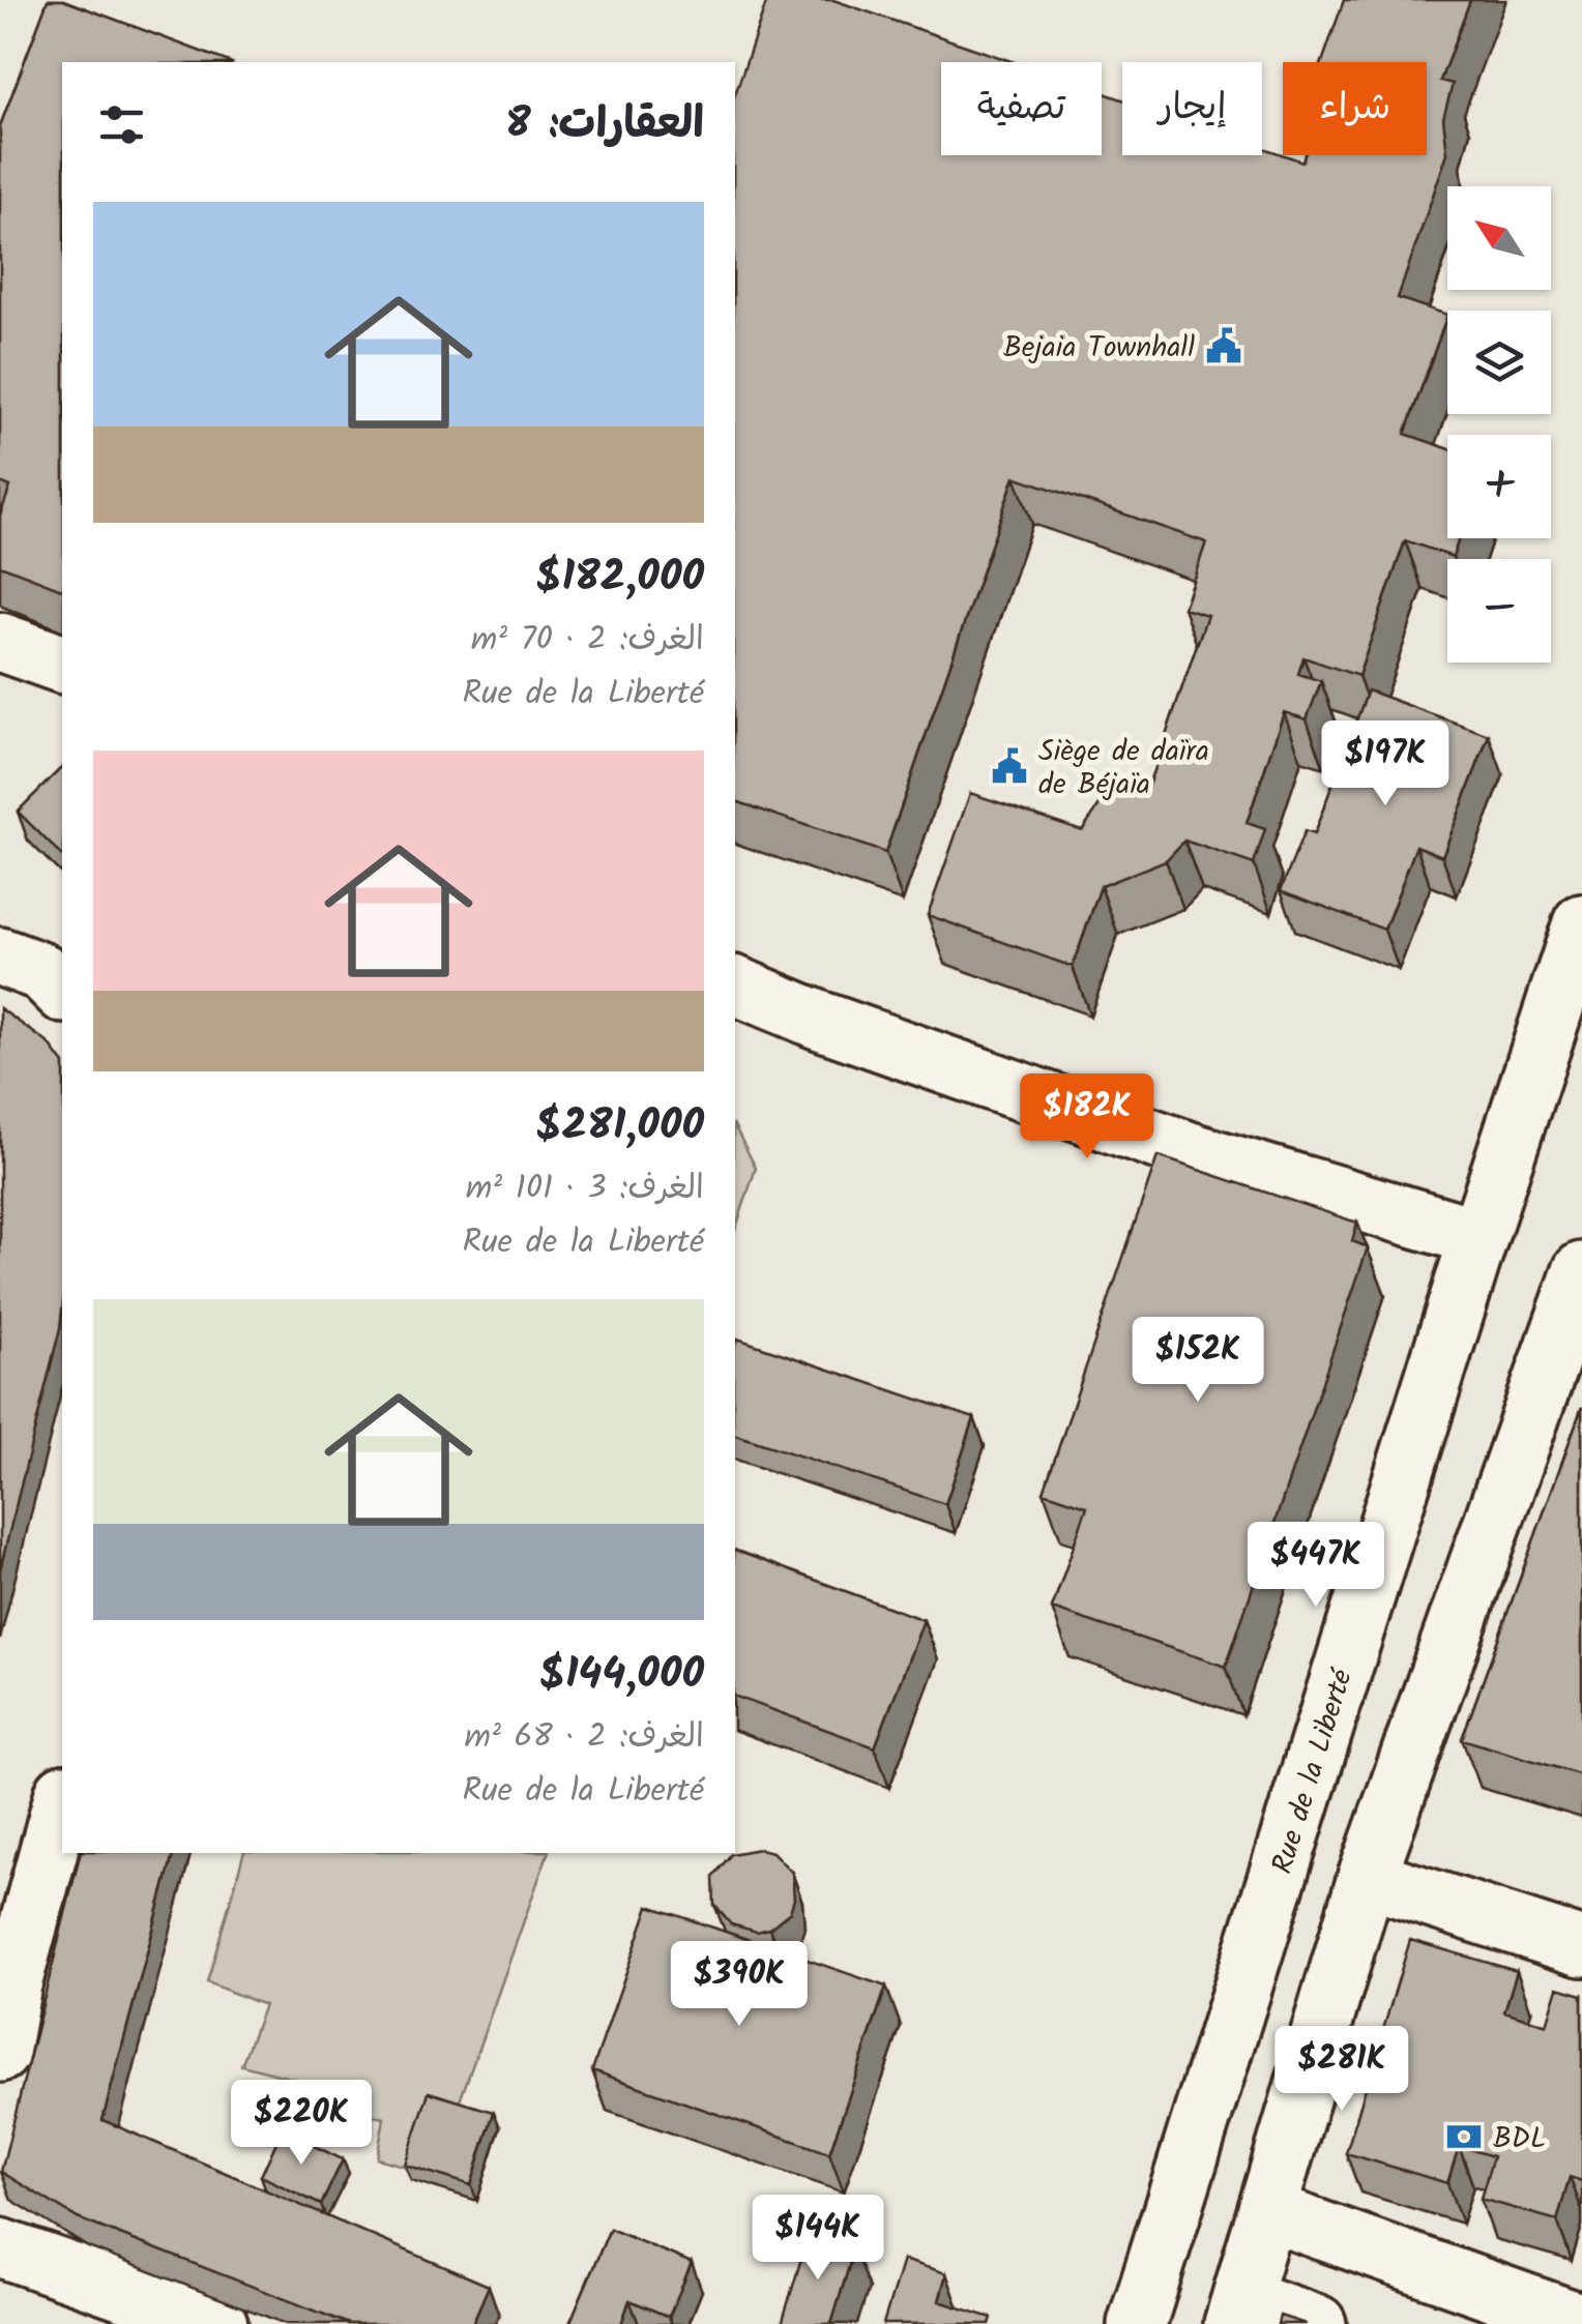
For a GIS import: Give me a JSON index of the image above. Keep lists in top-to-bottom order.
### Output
{
  "streets": {
    "main road": ["Rue de la Liberté"]
  },
  "places": {
    "public building": ["Bejaia Townhall", "Siège de daïra de Béjaïa"],
    "bank": ["BDL"]
  },
  "north": "top left",
  "page": {
    "chip": ["شراء", "إيجار", "تصفية"],
    "heading": "العقارات: 8",
    "map_buttons": ["+", "−"],
    "list": [
      {
        "name": "$182,000",
        "note": "الغرف: 2 · 70 m² · Rue de la Liberté"
      },
      {
        "name": "$281,000",
        "note": "الغرف: 3 · 101 m² · Rue de la Liberté"
      },
      {
        "name": "$144,000",
        "note": "الغرف: 2 · 68 m² · Rue de la Liberté"
      }
    ],
    "price": [
      "$197K",
      "$182K",
      "$152K",
      "$447K",
      "$390K",
      "$281K",
      "$220K",
      "$144K"
    ]
  }
}
